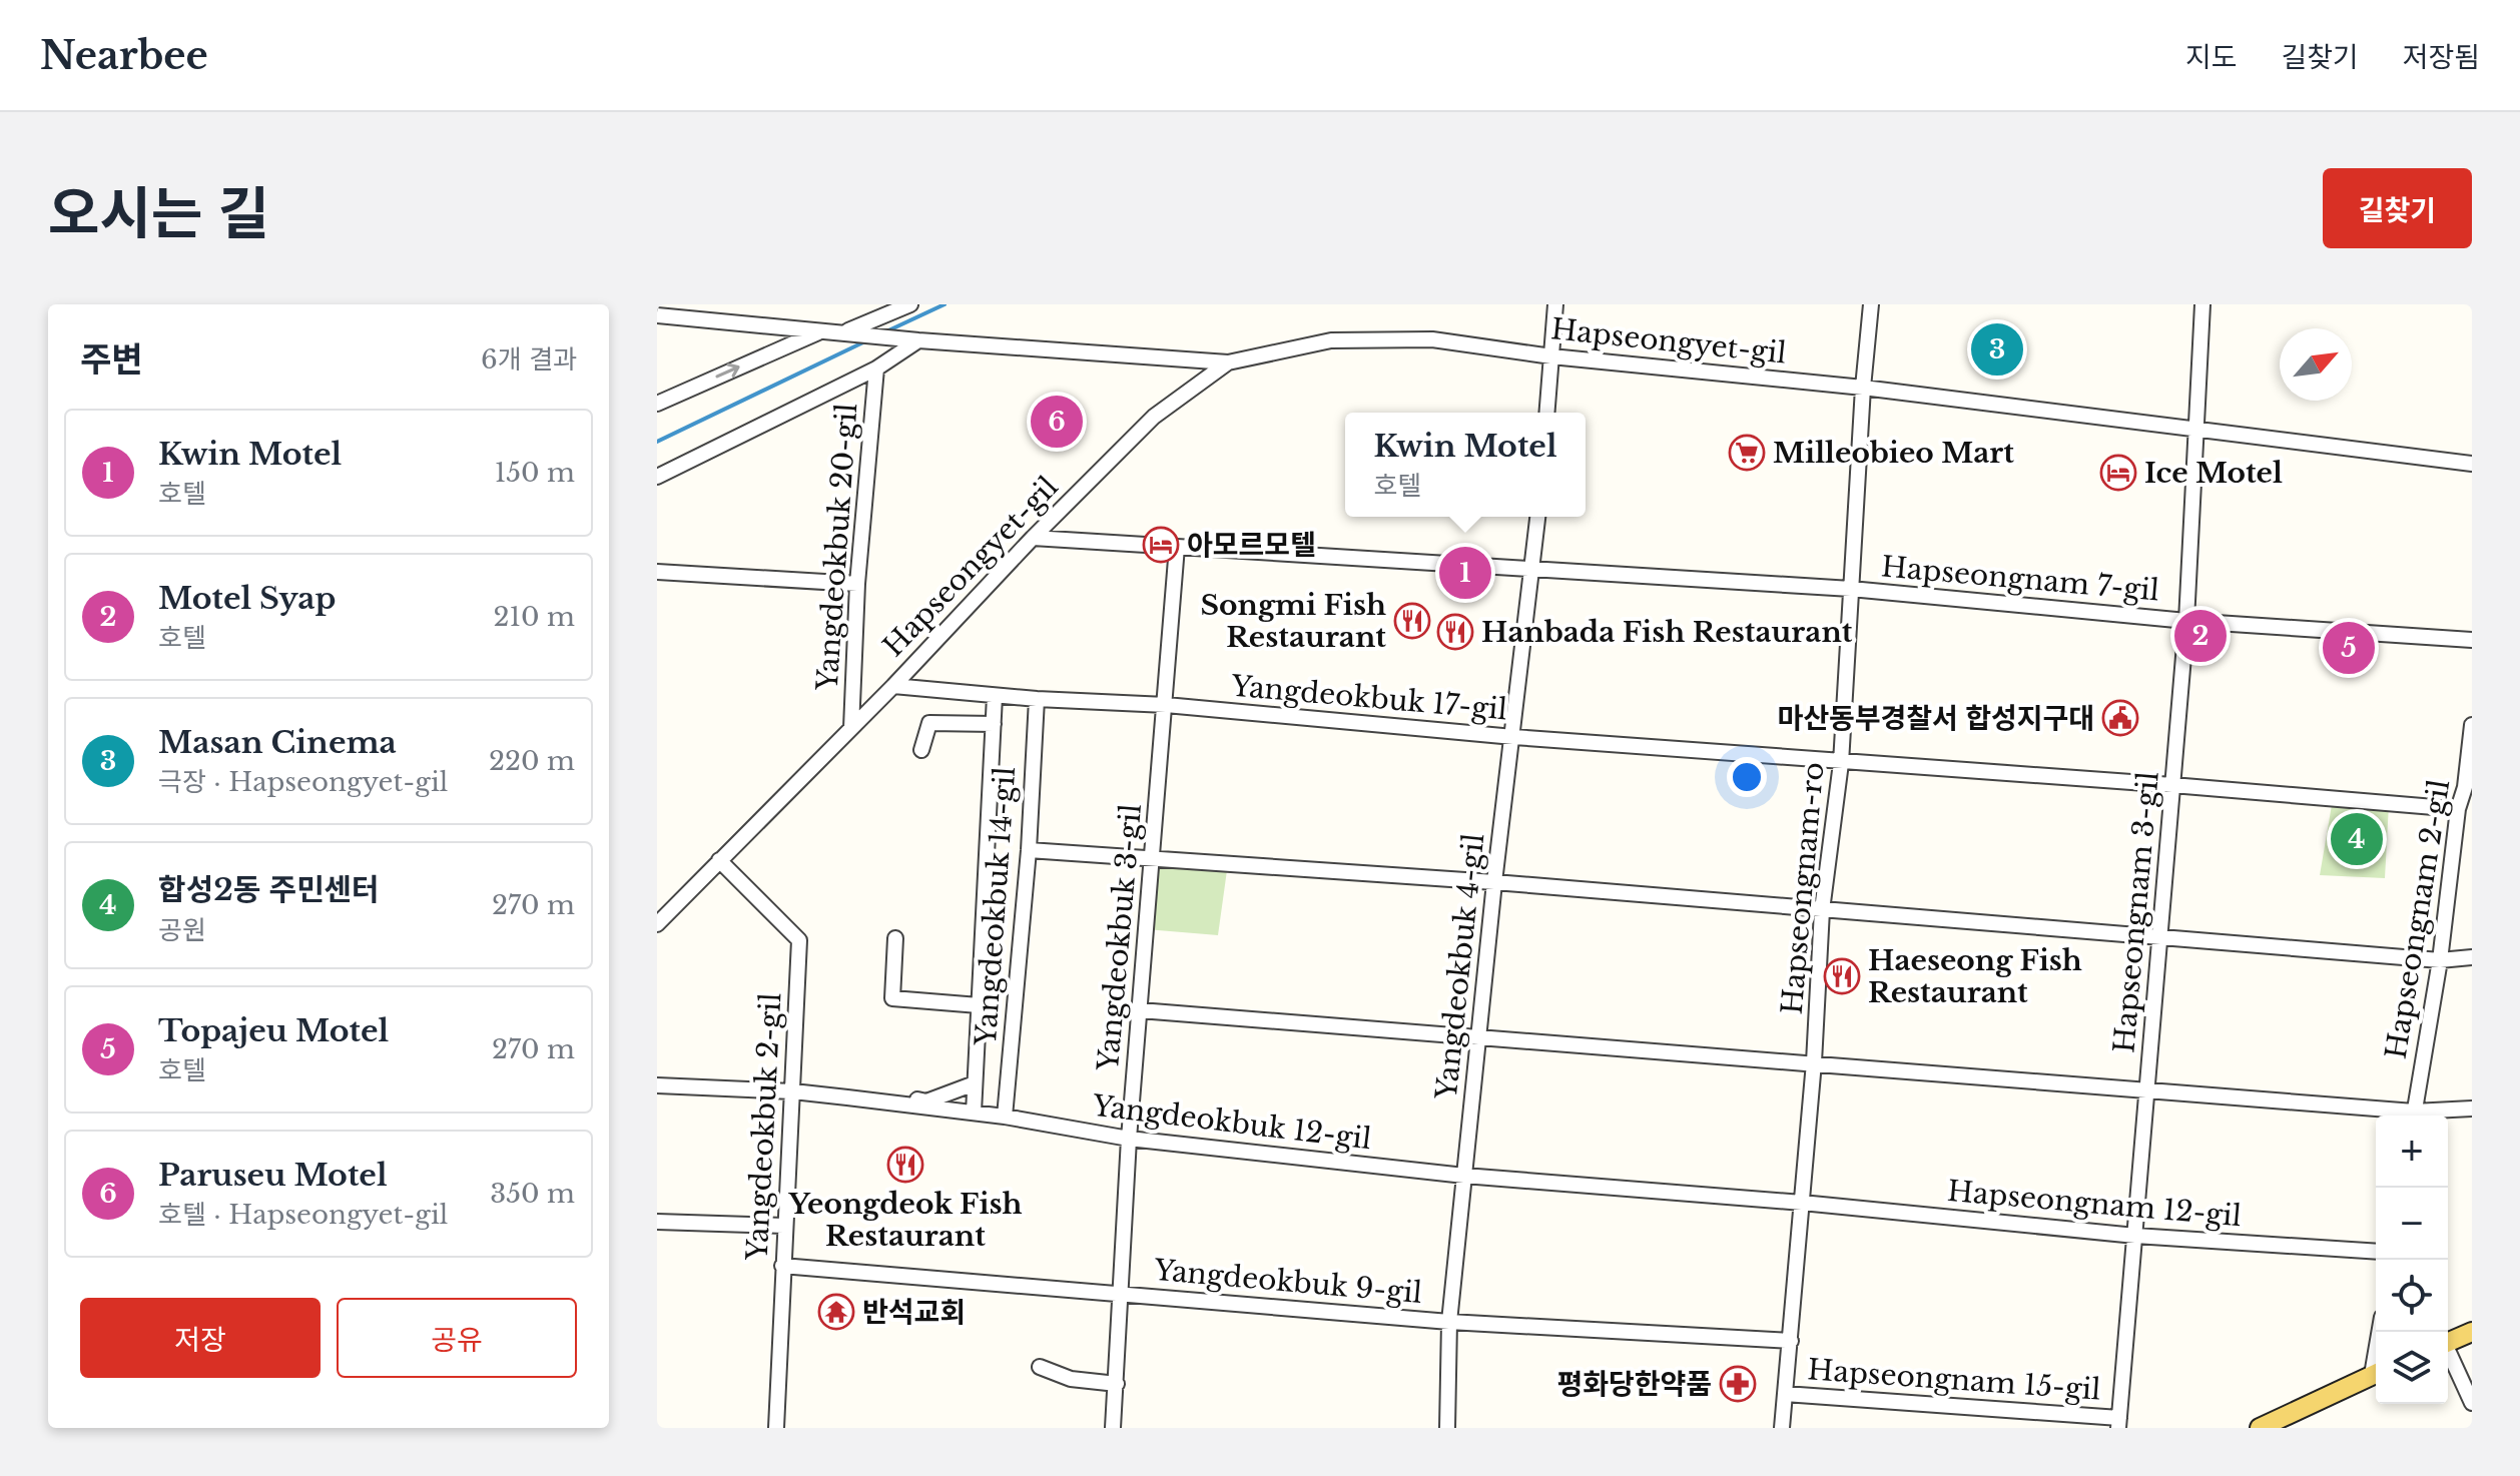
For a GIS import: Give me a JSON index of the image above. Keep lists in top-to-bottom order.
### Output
{
  "streets": {
    "street": [
      "Hapseongyet-gil",
      "Yangdeokbuk 20-gil",
      "Hapseongnam 7-gil",
      "Yangdeokbuk 17-gil",
      "Hapseongnam-ro",
      "Yangdeokbuk 14-gil",
      "Hapseongnam 3-gil",
      "Hapseongnam 2-gil",
      "Yangdeokbuk 3-gil",
      "Yangdeokbuk 4-gil",
      "Yangdeokbuk 12-gil",
      "Yangdeokbuk 2-gil",
      "Hapseongnam 12-gil",
      "Yangdeokbuk 9-gil",
      "Hapseongnam 15-gil"
    ]
  },
  "crossings": [
    ["Hapseongyet-gil", "Yangdeokbuk 20-gil"],
    ["Hapseongyet-gil", "Hapseongnam 7-gil"],
    ["Hapseongyet-gil", "Yangdeokbuk 17-gil"],
    ["Hapseongyet-gil", "Hapseongnam-ro"],
    ["Hapseongyet-gil", "Hapseongnam 3-gil"],
    ["Hapseongyet-gil", "Yangdeokbuk 2-gil"],
    ["Hapseongnam 7-gil", "Hapseongnam-ro"],
    ["Hapseongnam 7-gil", "Hapseongnam 3-gil"],
    ["Hapseongnam 7-gil", "Yangdeokbuk 3-gil"],
    ["Hapseongnam 7-gil", "Yangdeokbuk 4-gil"],
    ["Yangdeokbuk 17-gil", "Hapseongnam-ro"],
    ["Yangdeokbuk 17-gil", "Yangdeokbuk 14-gil"],
    ["Yangdeokbuk 17-gil", "Hapseongnam 3-gil"],
    ["Yangdeokbuk 17-gil", "Hapseongnam 2-gil"],
    ["Yangdeokbuk 17-gil", "Yangdeokbuk 3-gil"],
    ["Yangdeokbuk 17-gil", "Yangdeokbuk 4-gil"],
    ["Hapseongnam-ro", "Yangdeokbuk 12-gil"],
    ["Hapseongnam-ro", "Hapseongnam 12-gil"],
    ["Hapseongnam-ro", "Yangdeokbuk 9-gil"],
    ["Hapseongnam-ro", "Hapseongnam 15-gil"],
    ["Yangdeokbuk 14-gil", "Yangdeokbuk 12-gil"],
    ["Hapseongnam 3-gil", "Hapseongnam 12-gil"],
    ["Hapseongnam 3-gil", "Hapseongnam 15-gil"],
    ["Yangdeokbuk 3-gil", "Yangdeokbuk 12-gil"],
    ["Yangdeokbuk 3-gil", "Yangdeokbuk 9-gil"],
    ["Yangdeokbuk 4-gil", "Yangdeokbuk 12-gil"],
    ["Yangdeokbuk 4-gil", "Yangdeokbuk 9-gil"],
    ["Yangdeokbuk 12-gil", "Yangdeokbuk 2-gil"],
    ["Yangdeokbuk 12-gil", "Hapseongnam 12-gil"],
    ["Yangdeokbuk 2-gil", "Yangdeokbuk 9-gil"]
  ],
  "places": {
    "supermarket": ["Milleobieo Mart"],
    "hotel": ["Ice Motel", "아모르모텔"],
    "restaurant": [
      "Songmi Fish Restaurant",
      "Hanbada Fish Restaurant",
      "Haeseong Fish Restaurant",
      "Yeongdeok Fish Restaurant"
    ],
    "public building": ["마산동부경찰서 합성지구대"],
    "temple": ["반석교회"],
    "pharmacy": ["평화당한약품"]
  },
  "north": "top right",
  "page": {
    "header": "Nearbee",
    "nav": ["지도", "길찾기", "저장됨"],
    "title": "오시는 길",
    "buttons": [
      "길찾기",
      ["저장", "공유"]
    ],
    "heading": ["주변", "6개 결과"],
    "pins": [
      "3",
      "6",
      "1",
      "2",
      "5",
      "4"
    ],
    "list": [
      {
        "mark": "1",
        "name": "Kwin Motel",
        "note": "호텔",
        "value": "150 m"
      },
      {
        "mark": "2",
        "name": "Motel Syap",
        "note": "호텔",
        "value": "210 m"
      },
      {
        "mark": "3",
        "name": "Masan Cinema",
        "note": "극장 · Hapseongyet-gil",
        "value": "220 m"
      },
      {
        "mark": "4",
        "name": "합성2동 주민센터",
        "note": "공원",
        "value": "270 m"
      },
      {
        "mark": "5",
        "name": "Topajeu Motel",
        "note": "호텔",
        "value": "270 m"
      },
      {
        "mark": "6",
        "name": "Paruseu Motel",
        "note": "호텔 · Hapseongyet-gil",
        "value": "350 m"
      }
    ],
    "popup": ["Kwin Motel", "호텔"],
    "map_buttons": ["+", "−"]
  }
}
